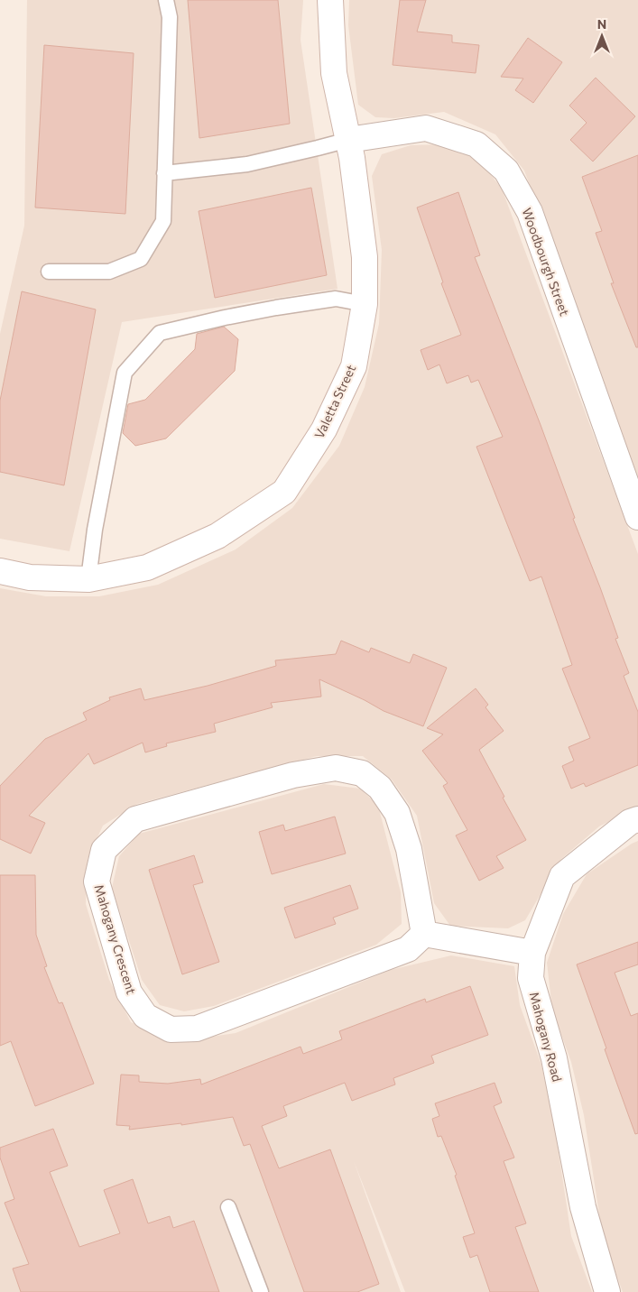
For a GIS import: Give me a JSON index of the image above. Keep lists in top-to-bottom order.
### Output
{
  "streets": {
    "street": [
      "Woodbourgh Street",
      "Valetta Street",
      "Mahogany Crescent",
      "Mahogany Road"
    ]
  },
  "crossings": [
    ["Woodbourgh Street", "Valetta Street"]
  ],
  "north": "top"
}
